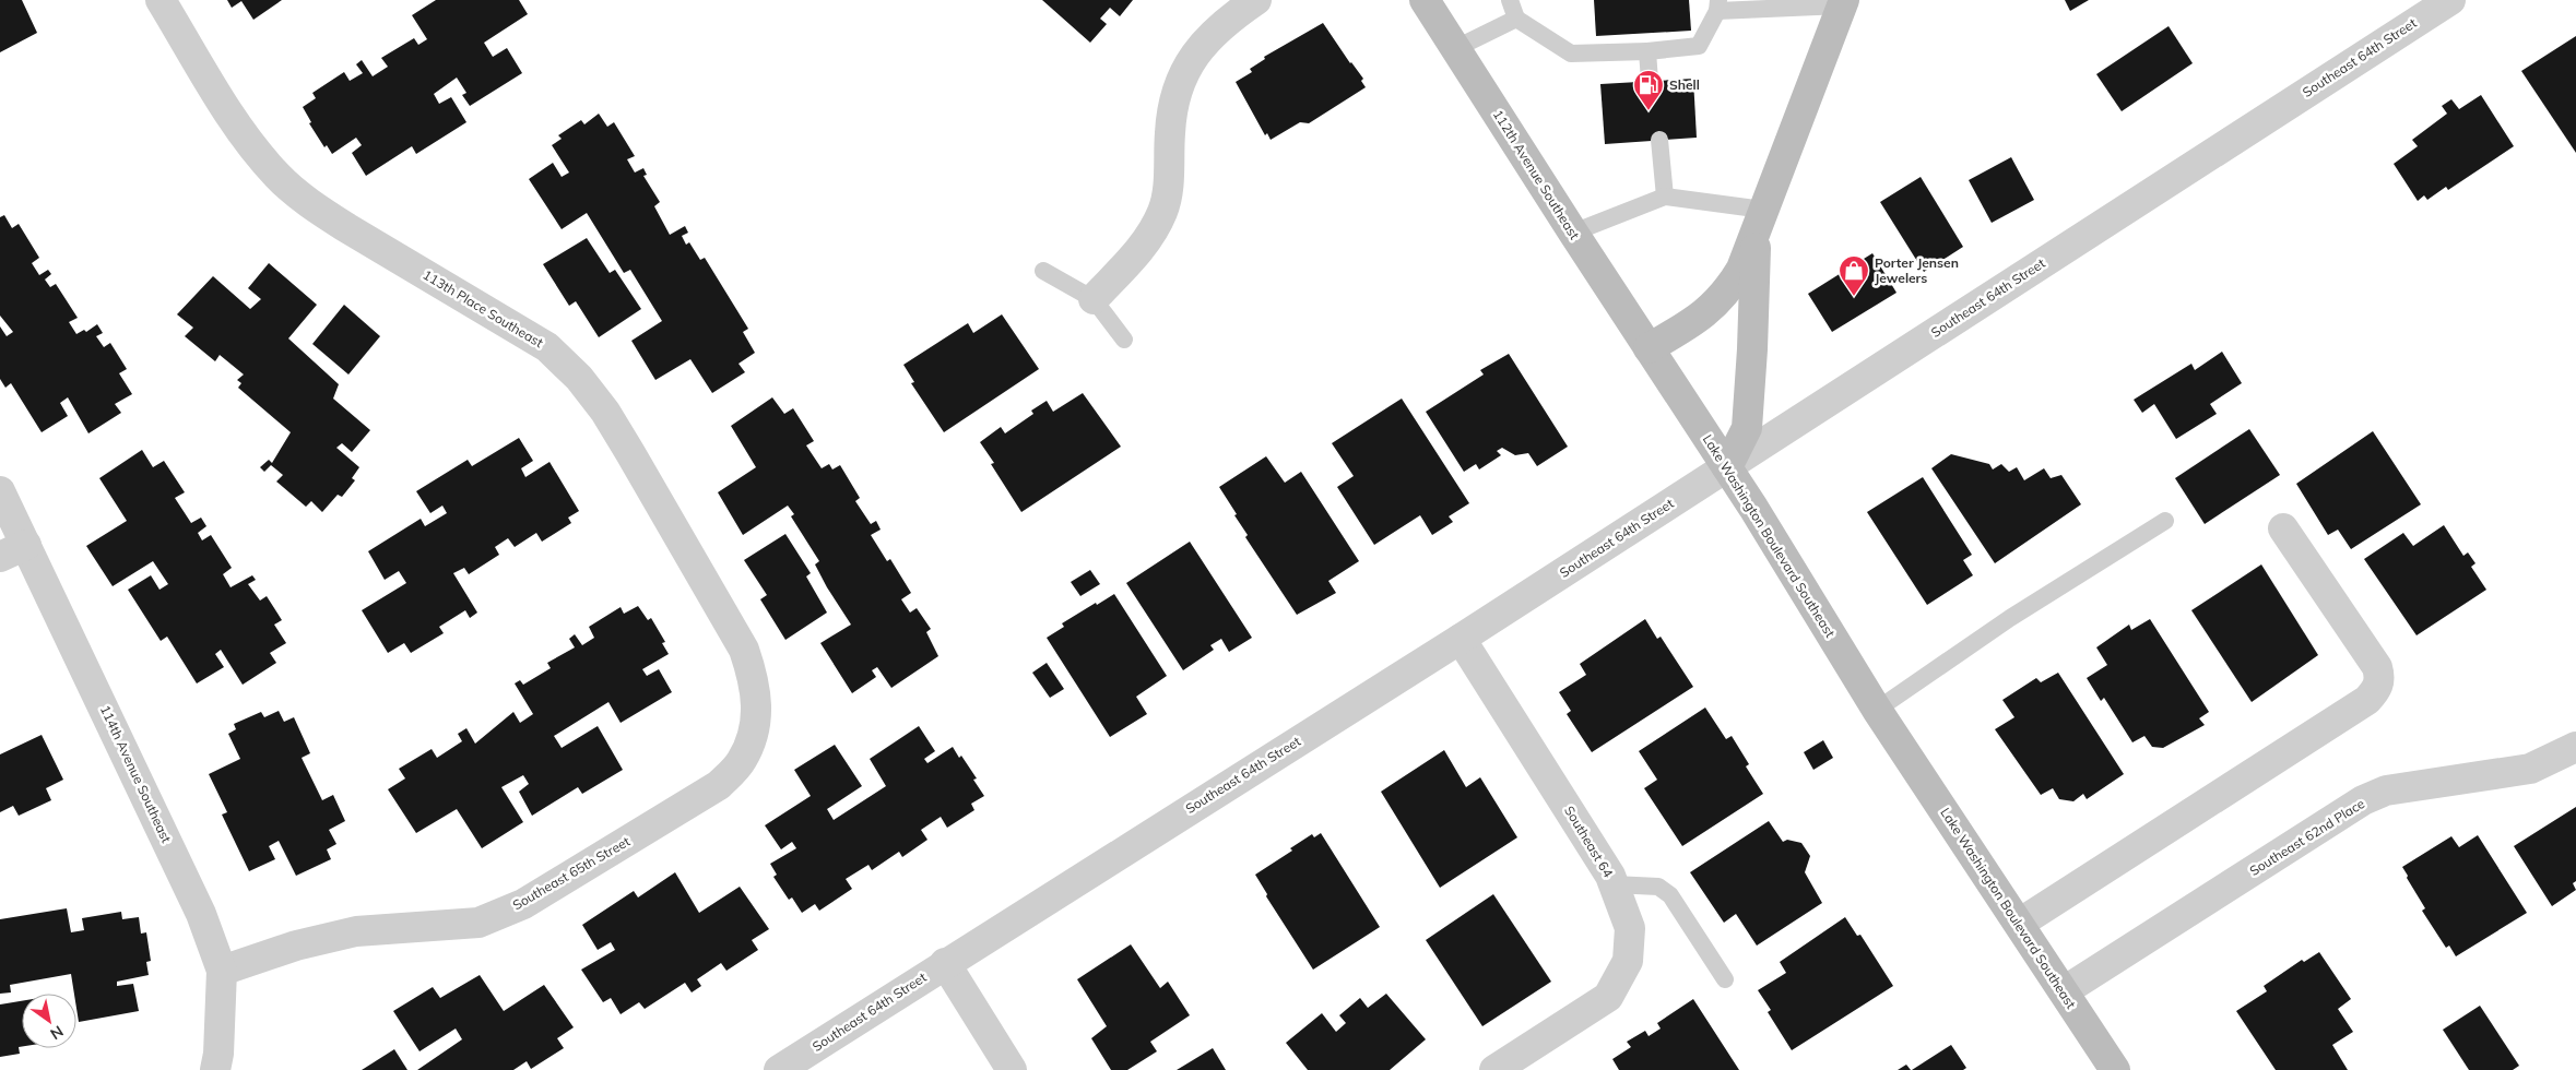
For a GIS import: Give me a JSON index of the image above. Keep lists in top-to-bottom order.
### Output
{
  "streets": {
    "main road": ["112th Avenue Southeast", "Lake Washington Boulevard Southeast"],
    "street": [
      "Southeast 64th Street",
      "113th Place Southeast",
      "114th Avenue Southeast",
      "Southeast 62nd Place",
      "Southeast 64",
      "Southeast 65th Street"
    ]
  },
  "crossings": [
    ["Southeast 64th Street", "Lake Washington Boulevard Southeast"],
    ["Southeast 64th Street", "Southeast 64"],
    ["112th Avenue Southeast", "Lake Washington Boulevard Southeast"],
    ["113th Place Southeast", "Southeast 65th Street"],
    ["Lake Washington Boulevard Southeast", "Southeast 62nd Place"],
    ["114th Avenue Southeast", "Southeast 65th Street"]
  ],
  "places": {
    "fuel station": ["Shell"],
    "shop": ["Porter Jensen Jewelers"]
  },
  "north": "bottom right"
}
